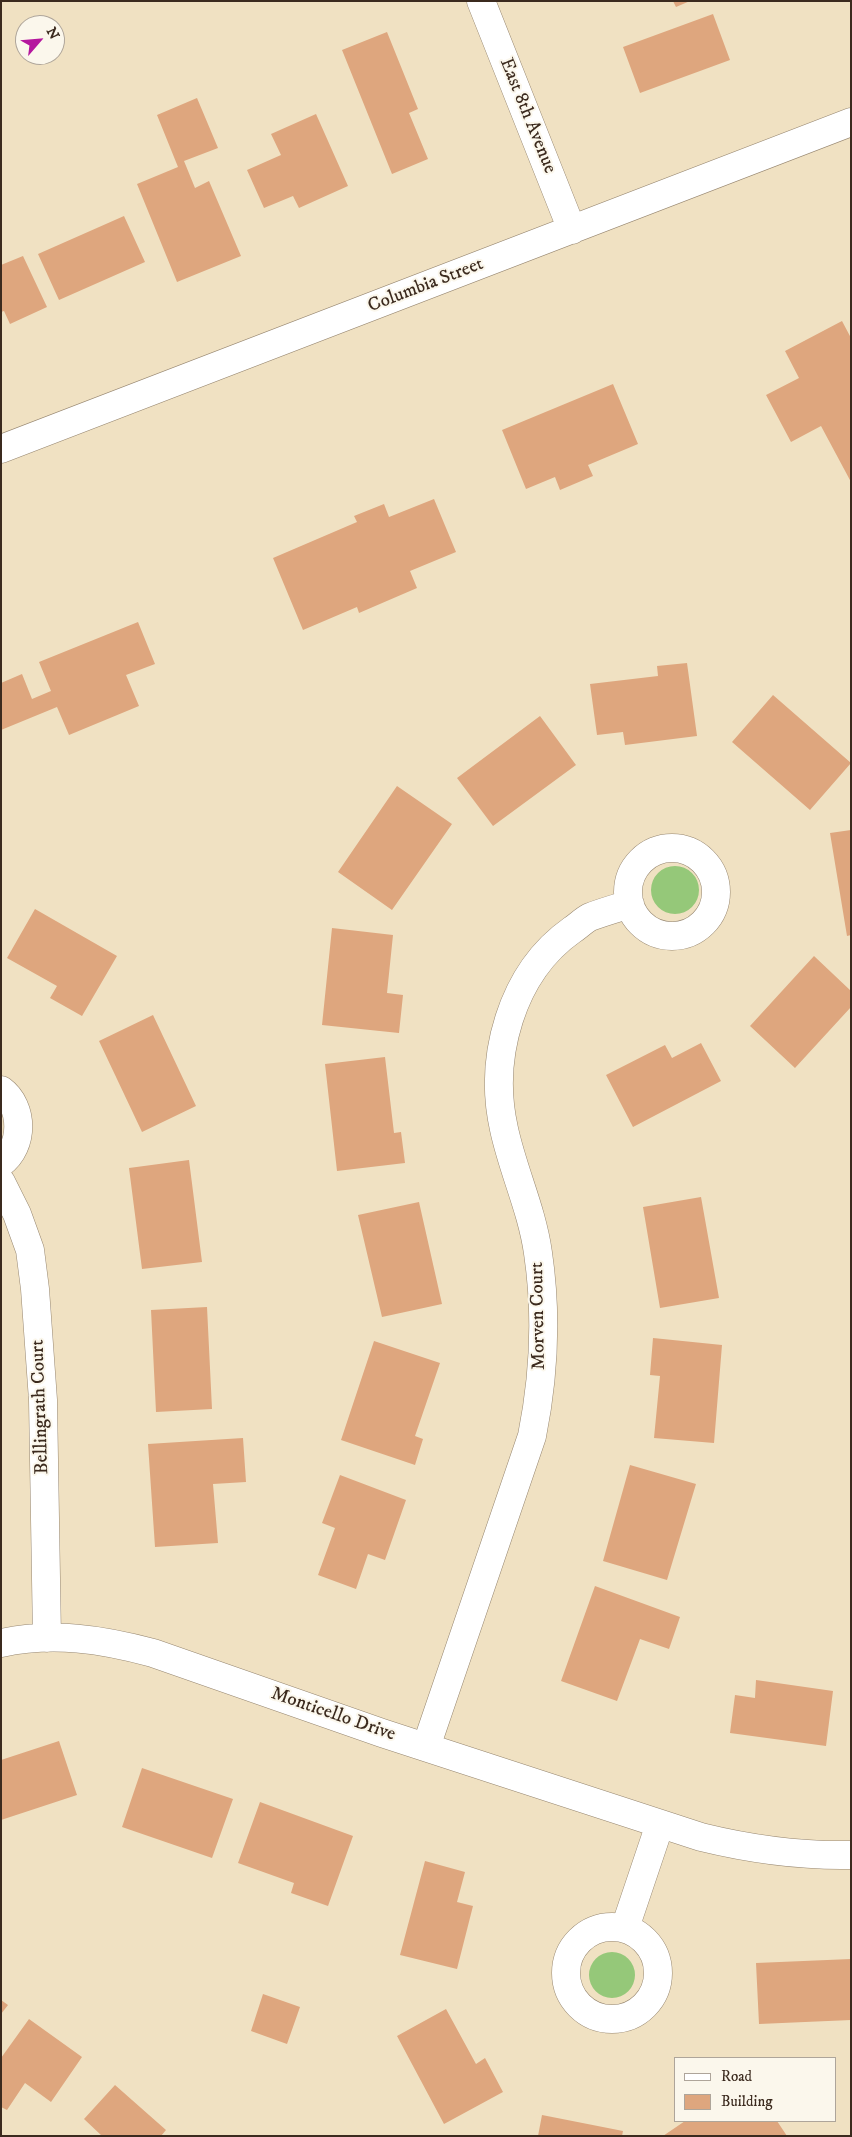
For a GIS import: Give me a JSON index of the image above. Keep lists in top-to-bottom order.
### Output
{
  "streets": {
    "street": [
      "East 8th Avenue",
      "Columbia Street",
      "Morven Court",
      "Bellingrath Court",
      "Monticello Drive"
    ]
  },
  "crossings": [
    ["East 8th Avenue", "Columbia Street"],
    ["Morven Court", "Monticello Drive"],
    ["Bellingrath Court", "Monticello Drive"]
  ],
  "legend": ["Road", "Building"],
  "north": "top right"
}
